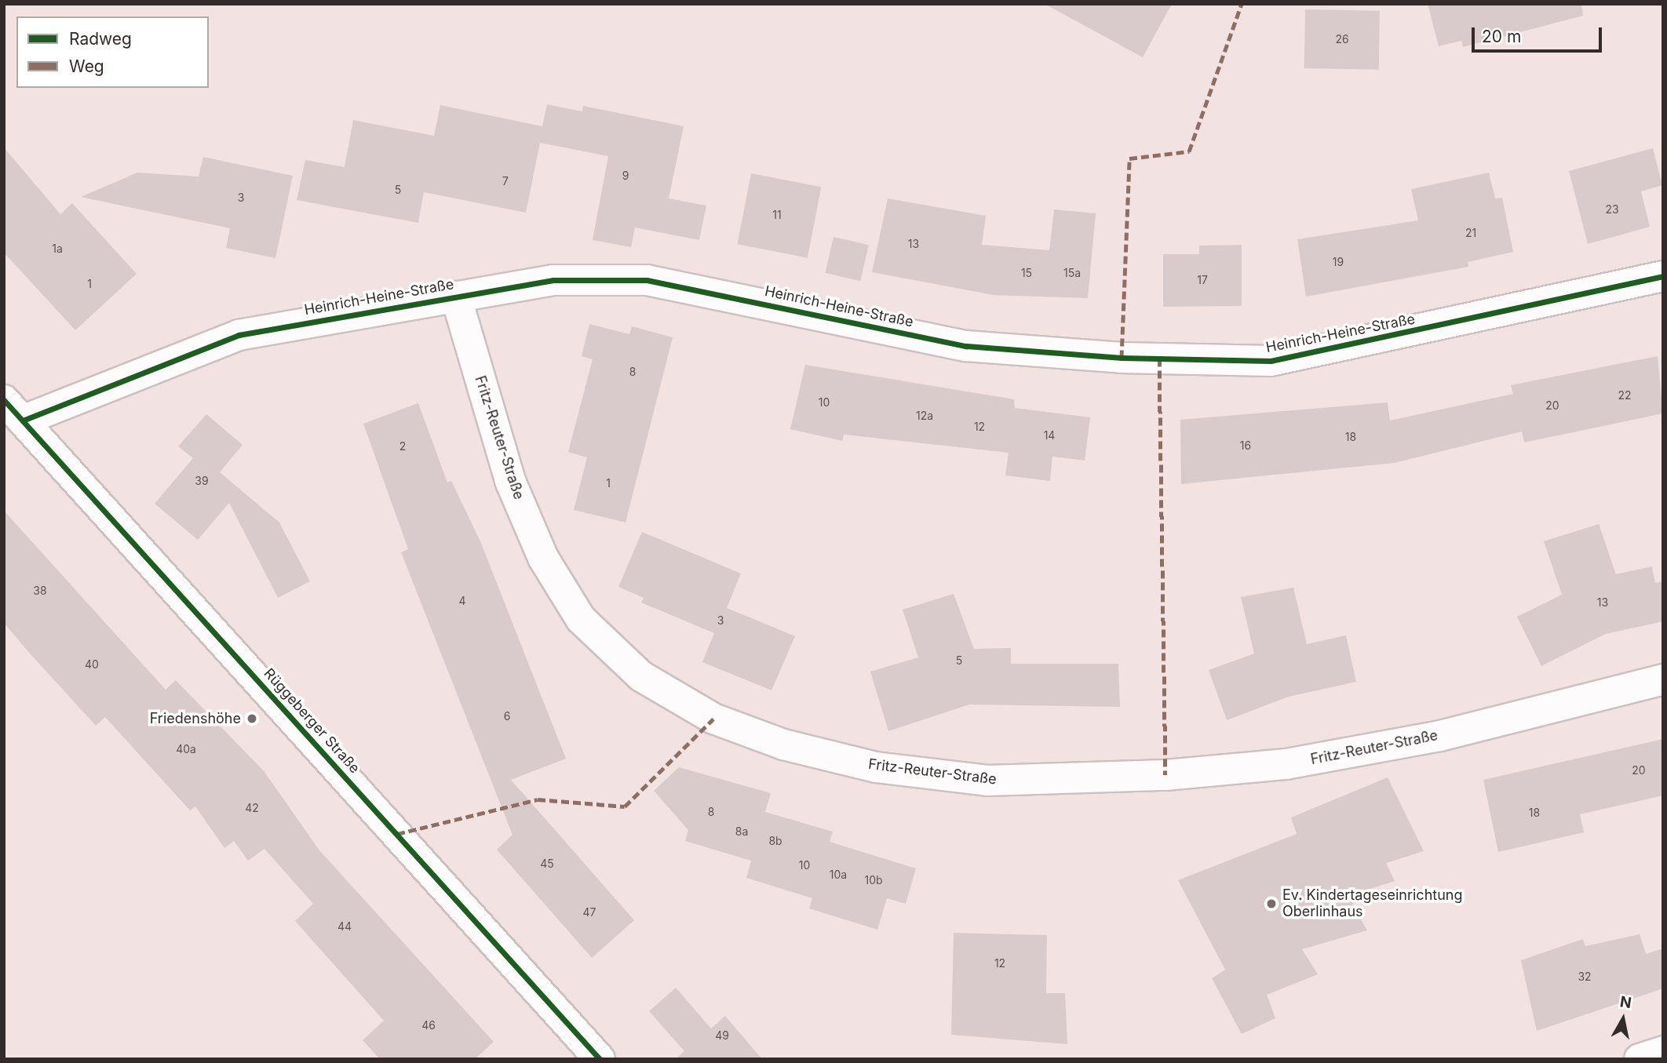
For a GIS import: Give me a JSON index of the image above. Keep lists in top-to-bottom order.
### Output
{
  "streets": {
    "street": ["Heinrich-Heine-Straße", "Fritz-Reuter-Straße", "Rüggeberger Straße"]
  },
  "crossings": [
    ["Heinrich-Heine-Straße", "Fritz-Reuter-Straße"],
    ["Heinrich-Heine-Straße", "Rüggeberger Straße"]
  ],
  "places": ["Friedenshöhe", "Ev. Kindertageseinrichtung Oberlinhaus"],
  "house_numbers": [
    "26",
    "9",
    "7",
    "5",
    "3",
    "23",
    "11",
    "21",
    "13",
    "1a",
    "19",
    "15",
    "15a",
    "17",
    "1",
    "8",
    "22",
    "10",
    "20",
    "12a",
    "12",
    "14",
    "18",
    "16",
    "2",
    "39",
    "1",
    "38",
    "4",
    "13",
    "3",
    "5",
    "40",
    "6",
    "40a",
    "20",
    "42",
    "8",
    "18",
    "8a",
    "8b",
    "45",
    "10",
    "10a",
    "10b",
    "47",
    "44",
    "12",
    "32",
    "46",
    "49"
  ],
  "legend": ["Radweg", "Weg"],
  "scale_bar": "20 m",
  "north": "top"
}
